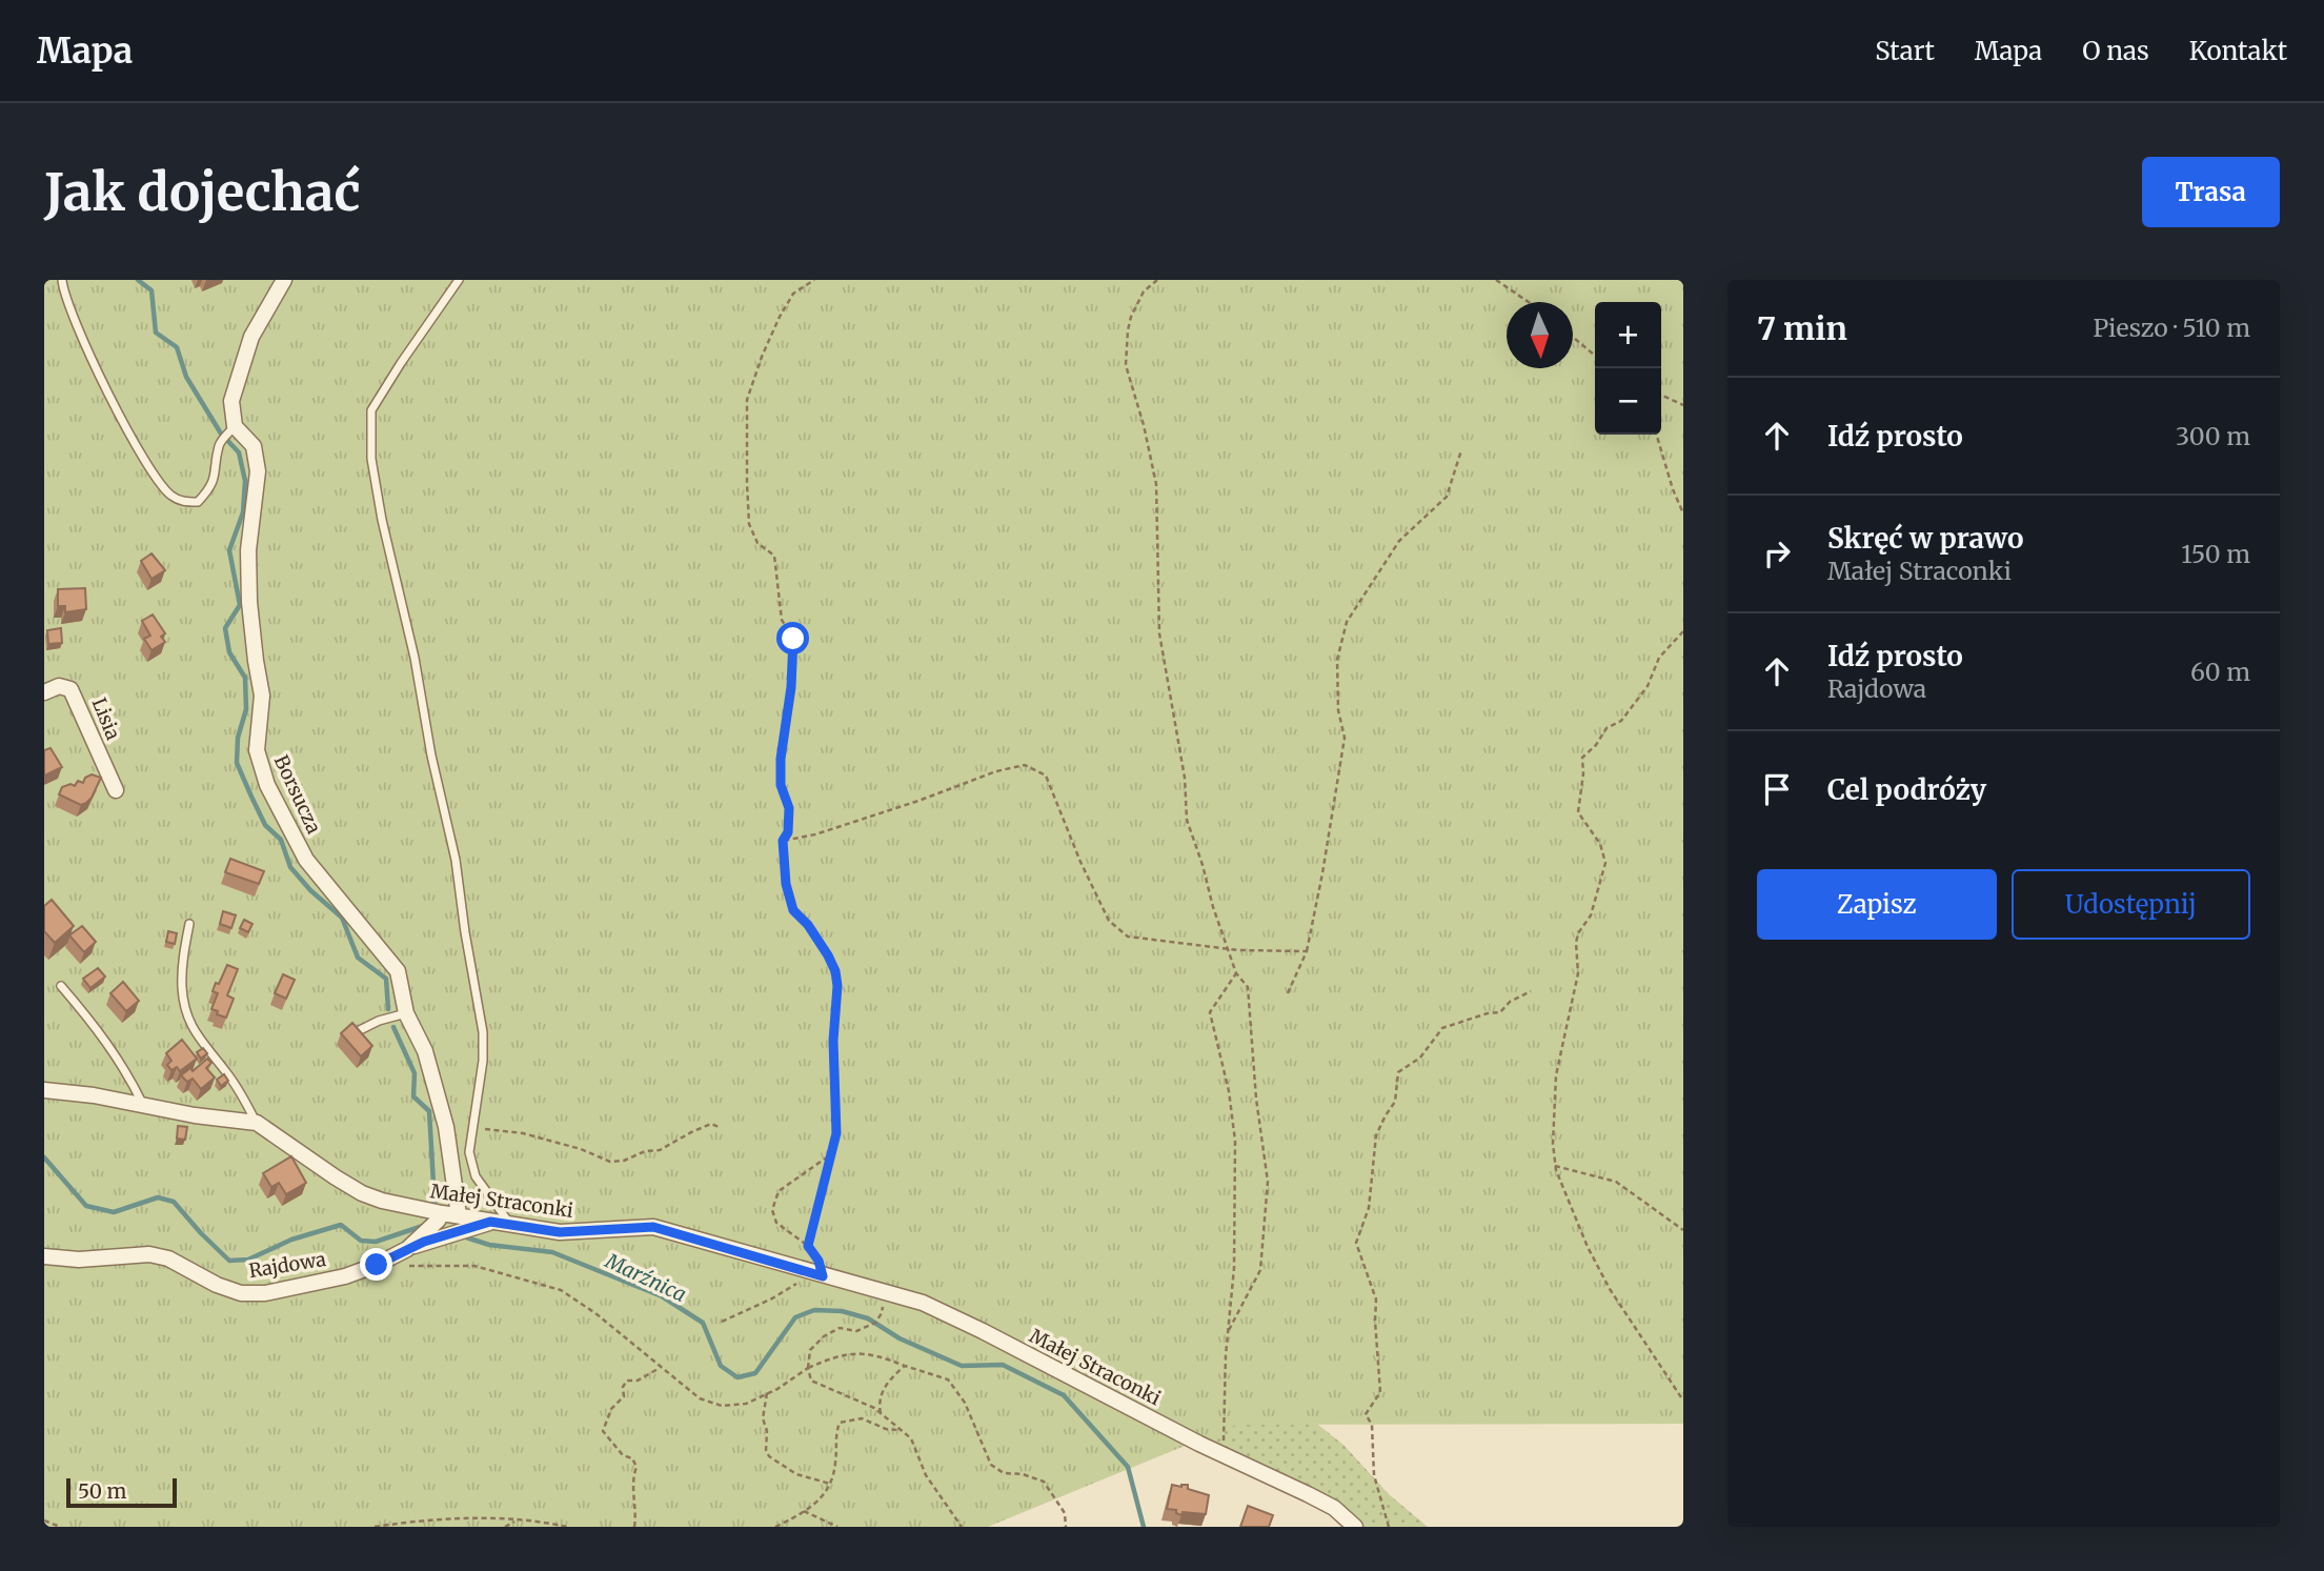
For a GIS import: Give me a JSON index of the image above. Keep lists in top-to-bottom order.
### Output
{
  "streets": {
    "street": [
      "Lisia",
      "Borsucza",
      "Małej Straconki",
      "Rajdowa"
    ]
  },
  "crossings": [
    ["Borsucza", "Małej Straconki"],
    ["Małej Straconki", "Rajdowa"]
  ],
  "water": ["Marźnica"],
  "scale_bar": "50 m",
  "north": "bottom",
  "page": {
    "header": "Mapa",
    "nav": [
      "Start",
      "Mapa",
      "O nas",
      "Kontakt"
    ],
    "buttons": [
      "Trasa",
      ["Zapisz", "Udostępnij"]
    ],
    "title": "Jak dojechać",
    "heading": ["7 min", "Pieszo · 510 m"],
    "map_buttons": ["+", "−"],
    "list": [
      ["Idź prosto", "300 m"],
      ["Skręć w prawo", "Małej Straconki", "150 m"],
      ["Idź prosto", "Rajdowa", "60 m"],
      "Cel podróży"
    ],
    "scale": "50 m"
  }
}
